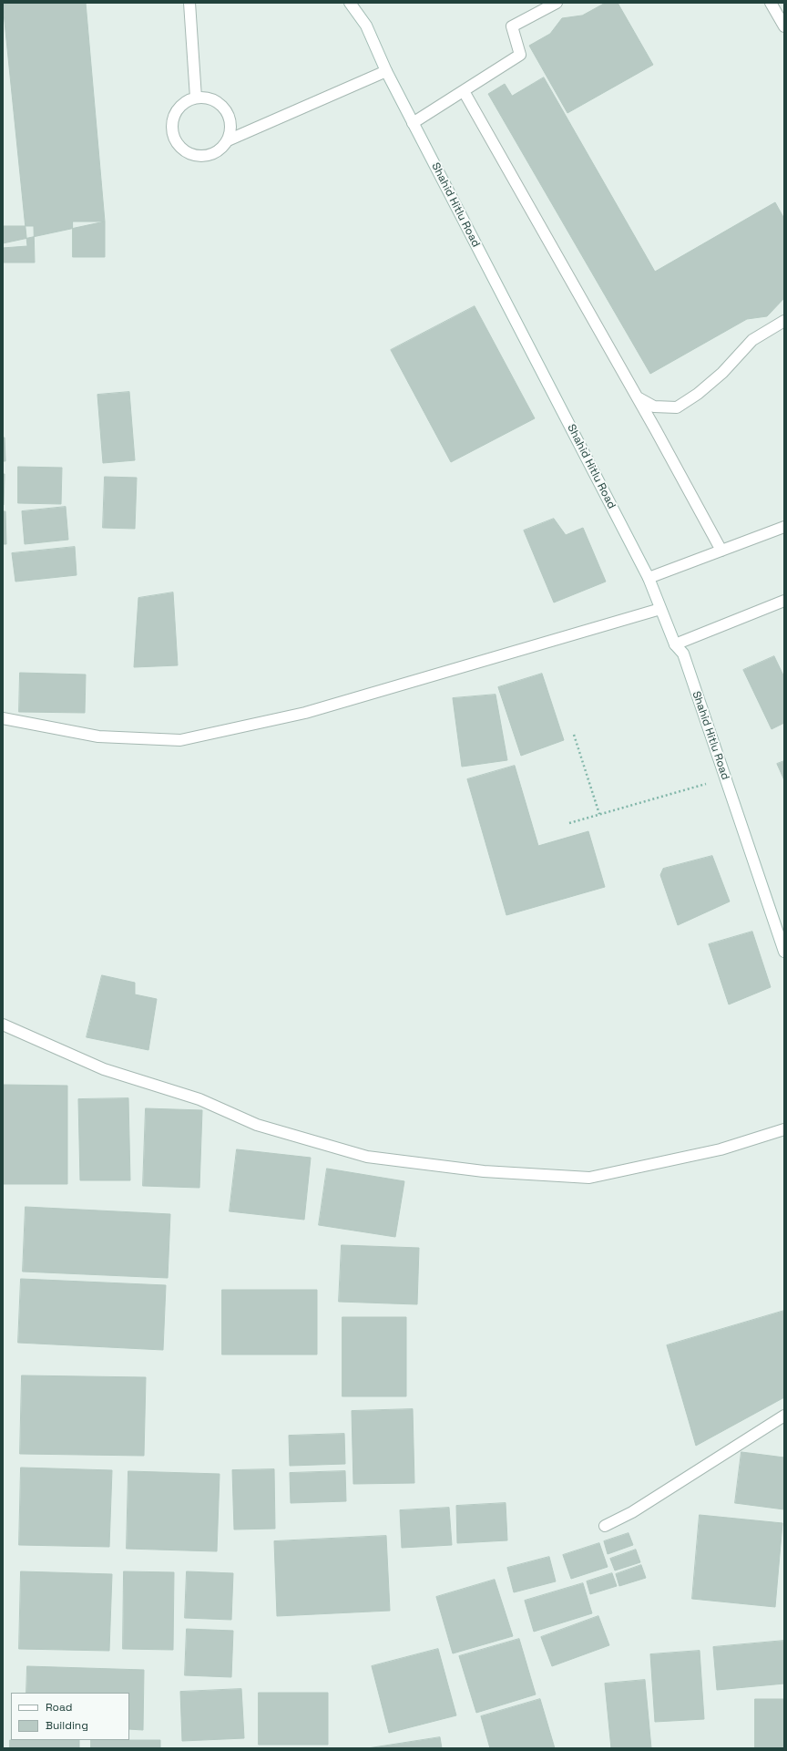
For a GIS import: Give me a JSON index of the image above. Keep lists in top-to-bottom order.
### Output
{
  "streets": {
    "street": ["Shahid Hitlu Road"]
  },
  "legend": ["Road", "Building"]
}
